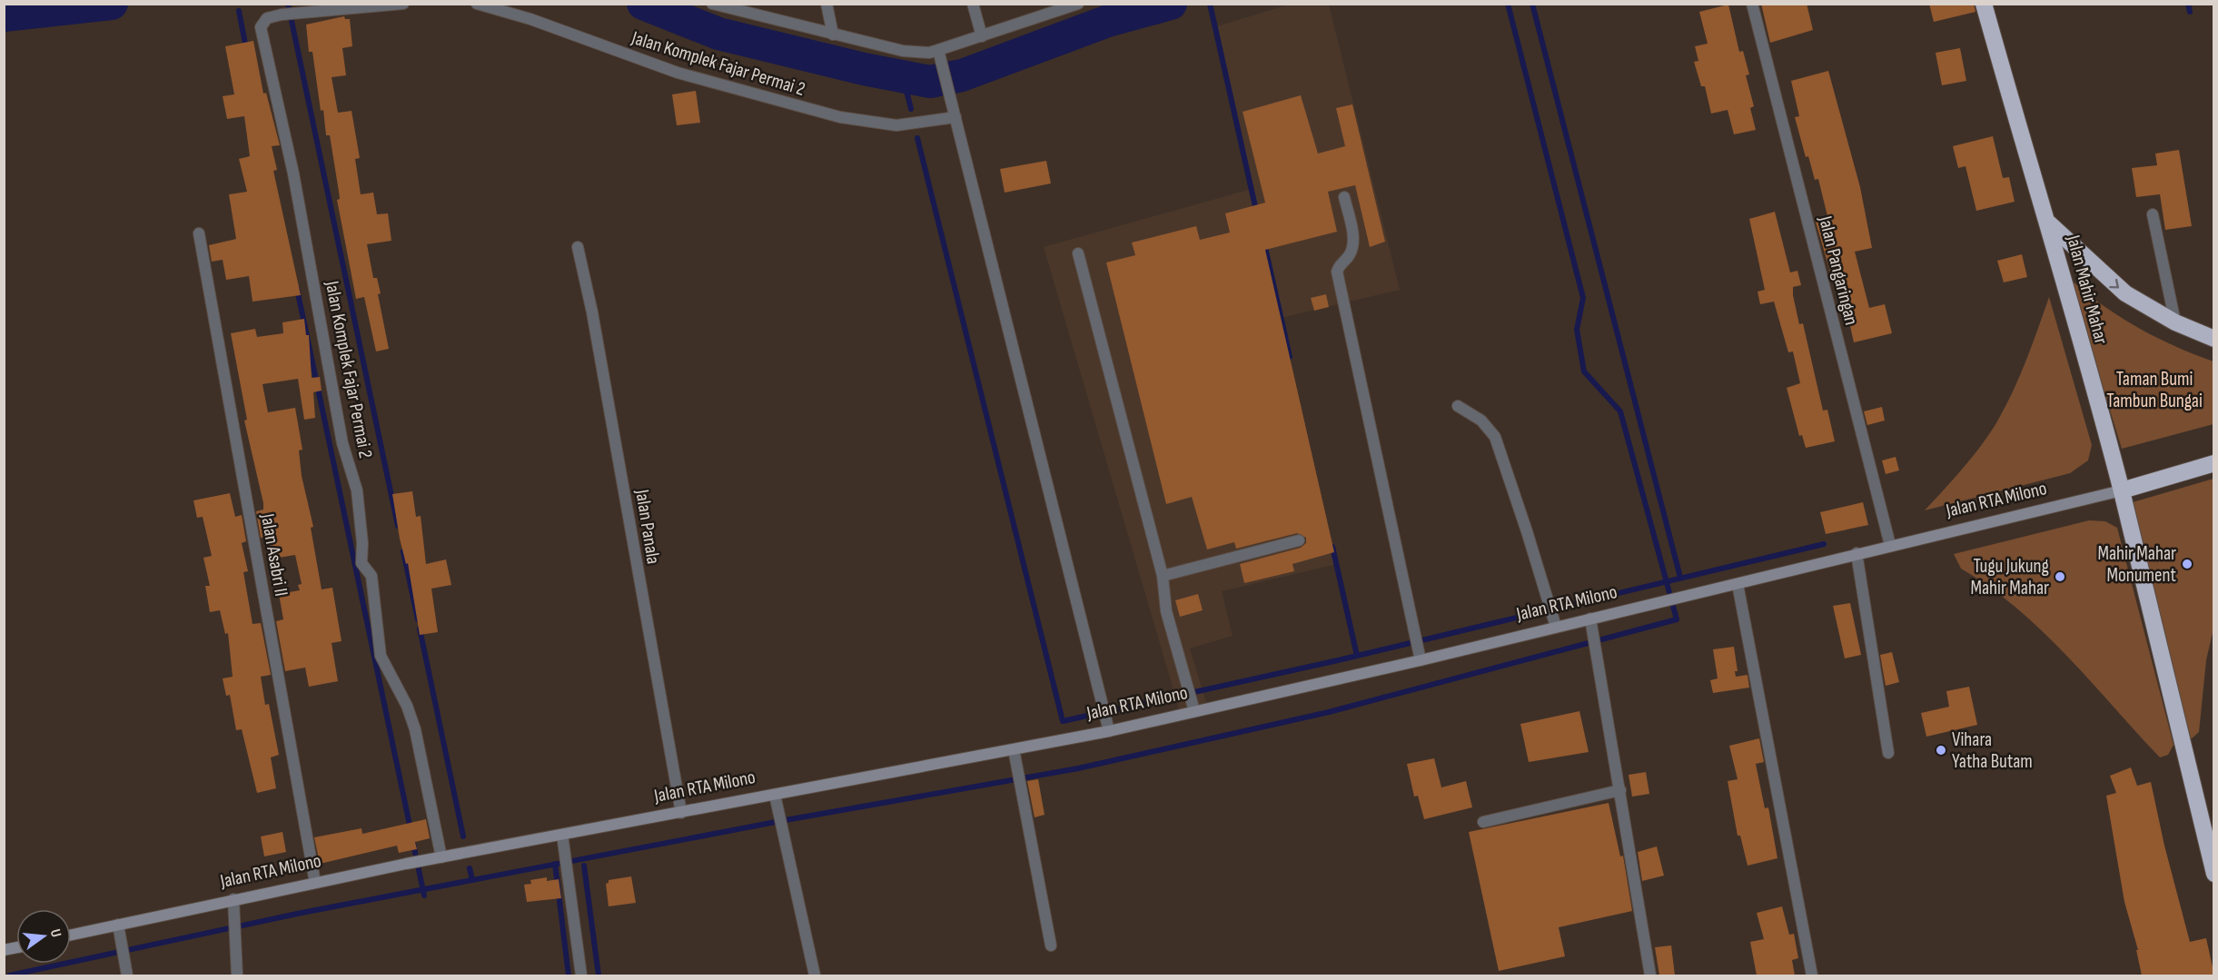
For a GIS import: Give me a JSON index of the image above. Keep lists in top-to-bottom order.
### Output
{
  "streets": {
    "highway": ["Jalan Mahir Mahar", "Jalan RTA Milono"],
    "street": [
      "Jalan Komplek Fajar Permai 2",
      "Jalan Pangaringan",
      "Jalan Panala",
      "Jalan Asabri II"
    ]
  },
  "crossings": [
    ["Jalan Komplek Fajar Permai 2", "Jalan RTA Milono"],
    ["Jalan Pangaringan", "Jalan RTA Milono"],
    ["Jalan Mahir Mahar", "Jalan RTA Milono"],
    ["Jalan RTA Milono", "Jalan Panala"],
    ["Jalan RTA Milono", "Jalan Asabri II"]
  ],
  "parks": ["Taman Bumi Tambun Bungai"],
  "places": ["Mahir Mahar Monument", "Tugu Jukung Mahir Mahar", "Vihara Yatha Butam"],
  "north": "right"
}
